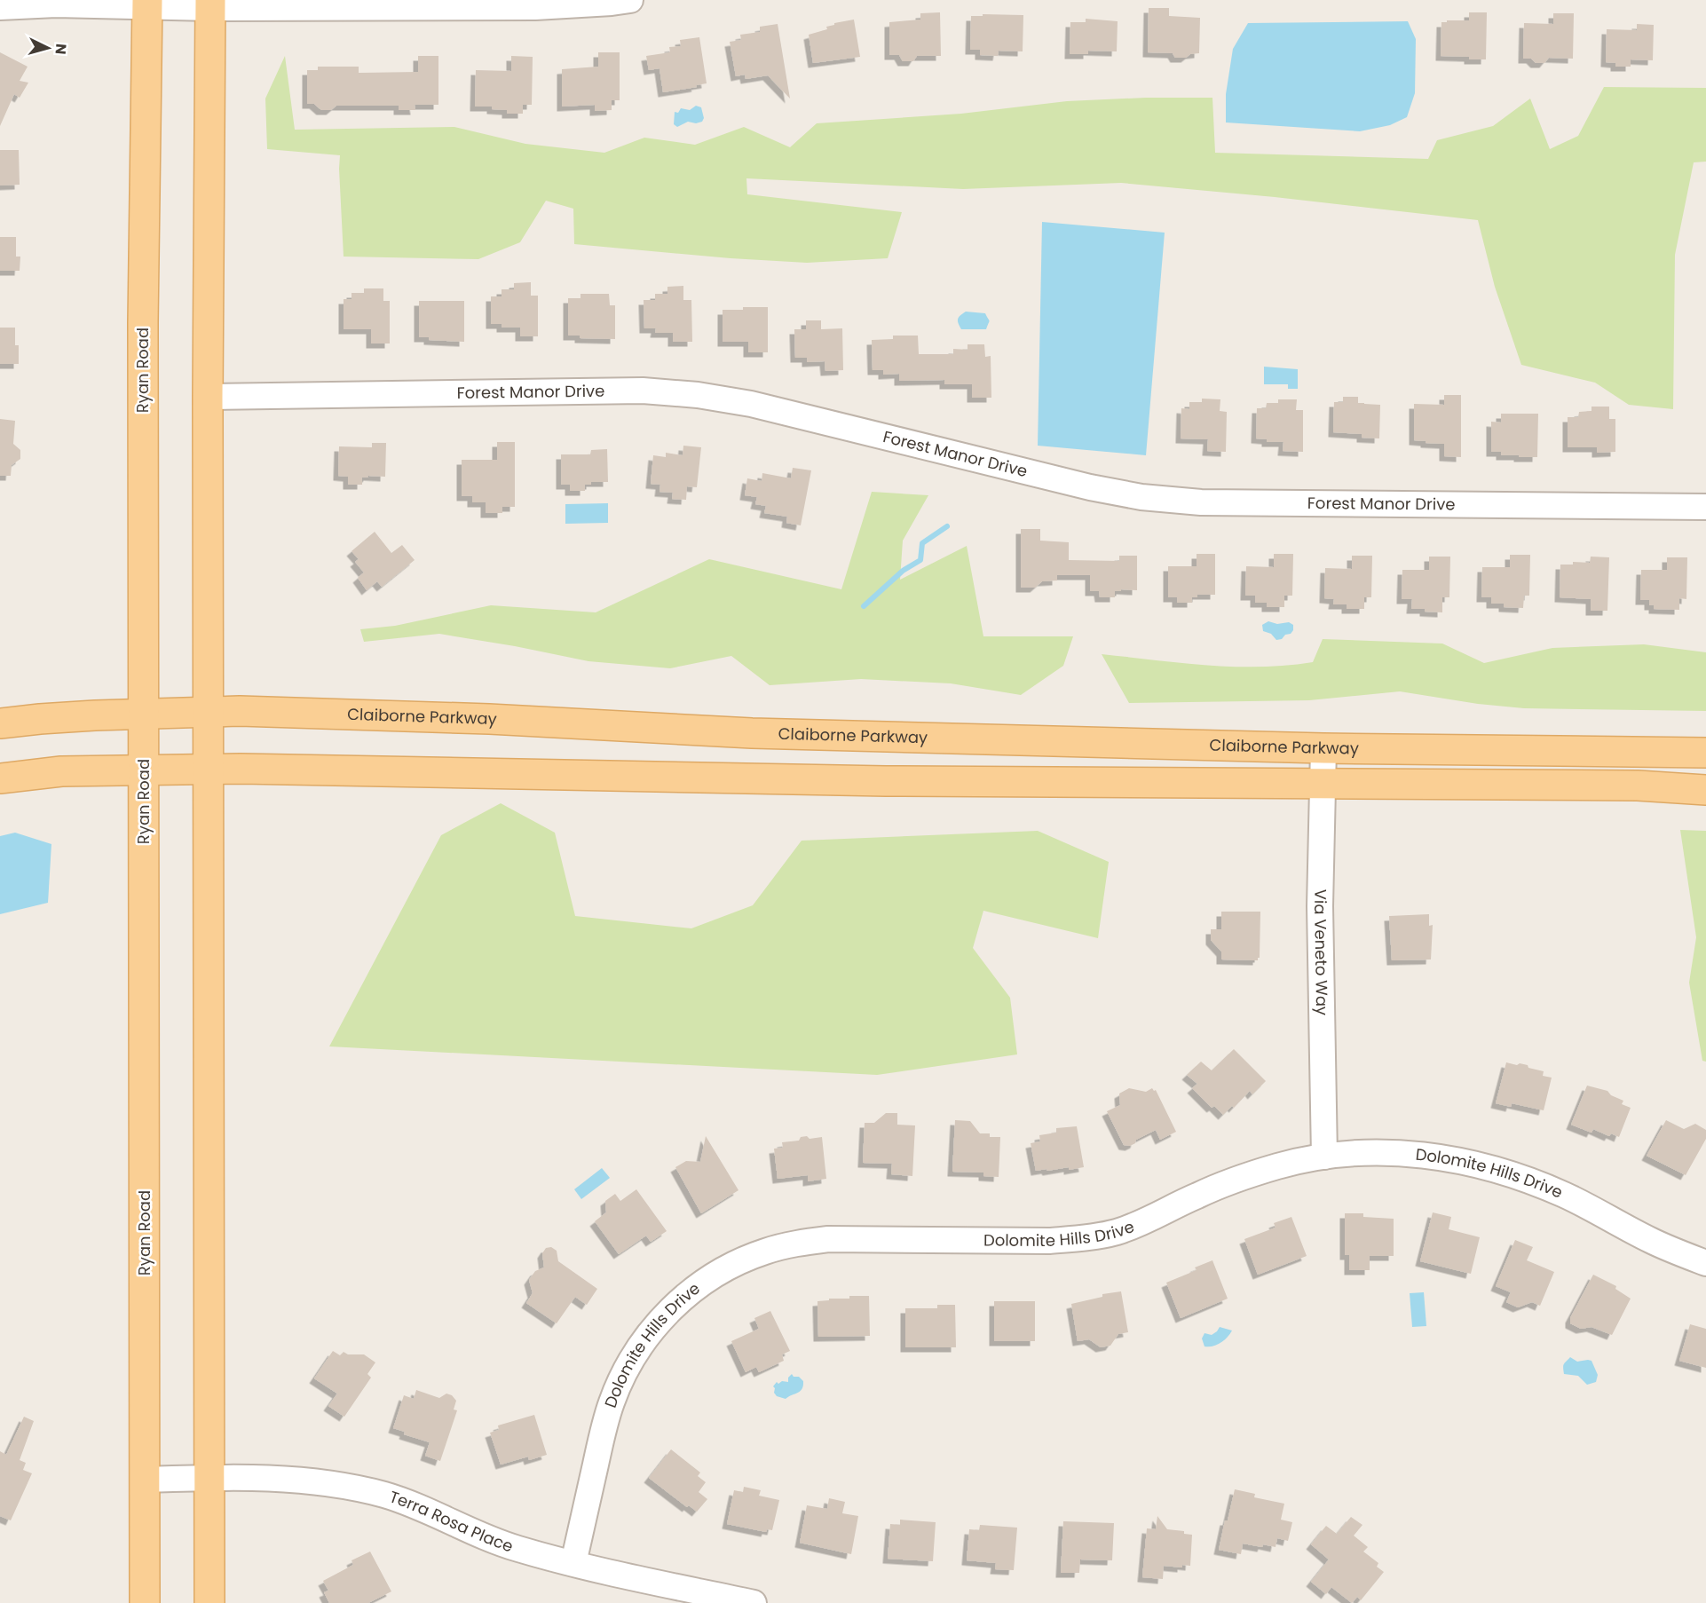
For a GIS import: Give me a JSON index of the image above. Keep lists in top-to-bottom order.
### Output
{
  "streets": {
    "main road": ["Ryan Road", "Claiborne Parkway"],
    "street": [
      "Forest Manor Drive",
      "Via Veneto Way",
      "Dolomite Hills Drive",
      "Terra Rosa Place"
    ]
  },
  "crossings": [
    ["Ryan Road", "Claiborne Parkway"],
    ["Ryan Road", "Terra Rosa Place"],
    ["Claiborne Parkway", "Via Veneto Way"],
    ["Via Veneto Way", "Dolomite Hills Drive"],
    ["Dolomite Hills Drive", "Terra Rosa Place"]
  ],
  "north": "right"
}
